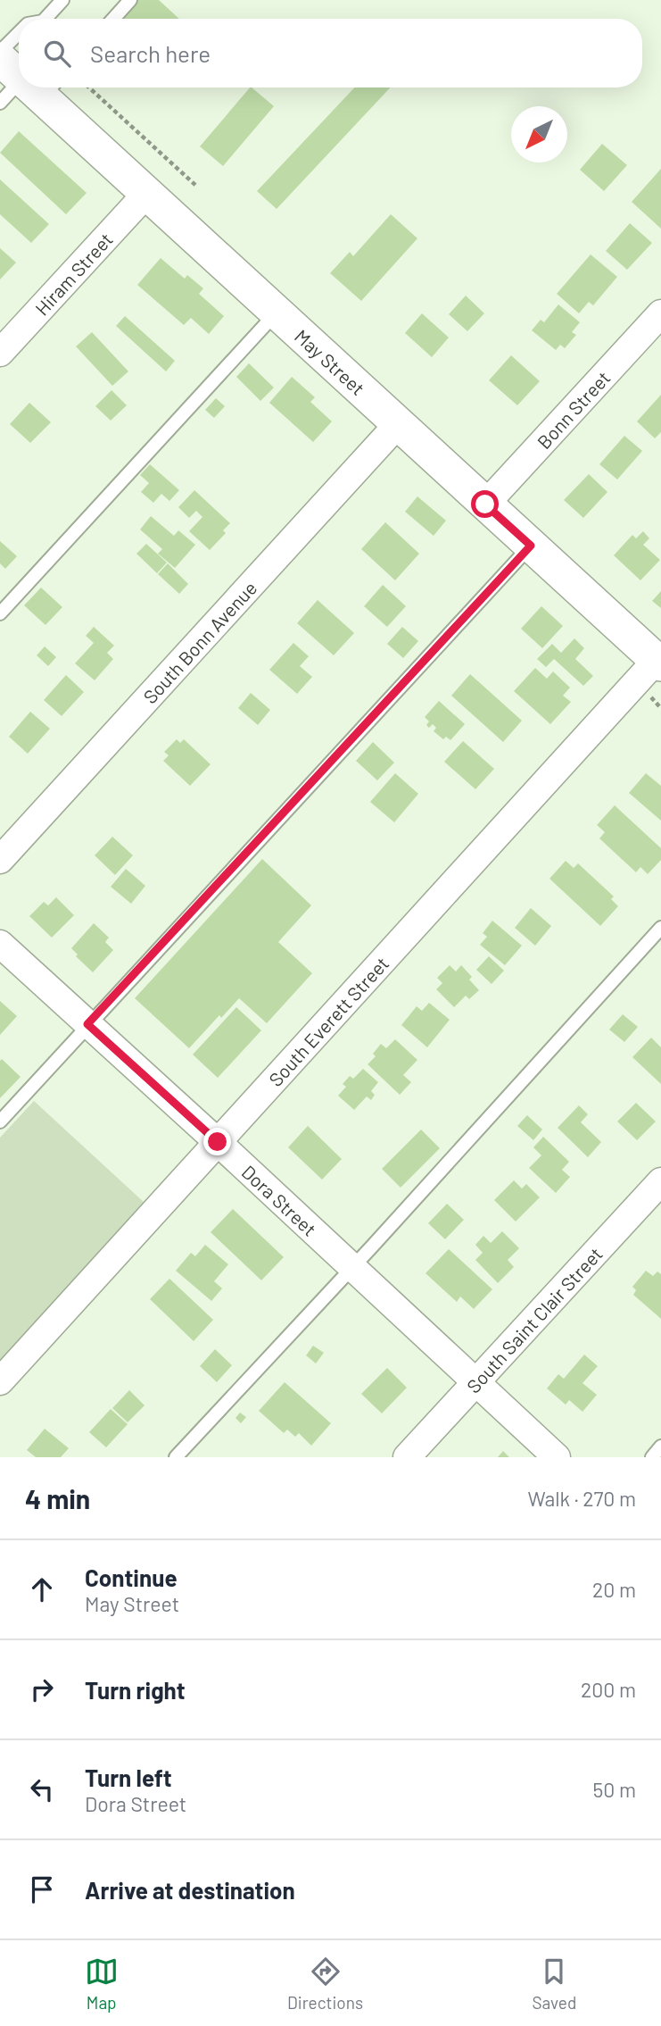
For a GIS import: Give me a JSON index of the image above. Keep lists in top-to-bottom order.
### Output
{
  "streets": {
    "street": [
      "Hiram Street",
      "May Street",
      "Bonn Street",
      "South Bonn Avenue",
      "South Everett Street",
      "Dora Street",
      "South Saint Clair Street"
    ]
  },
  "crossings": [
    ["Hiram Street", "May Street"],
    ["May Street", "Bonn Street"],
    ["May Street", "South Bonn Avenue"],
    ["May Street", "South Everett Street"],
    ["South Everett Street", "Dora Street"],
    ["Dora Street", "South Saint Clair Street"]
  ],
  "north": "bottom left",
  "page": {
    "search": "Search here",
    "heading": ["4 min", "Walk · 270 m"],
    "list": [
      ["Continue", "May Street", "20 m"],
      ["Turn right", "200 m"],
      ["Turn left", "Dora Street", "50 m"],
      "Arrive at destination"
    ],
    "nav": ["Map", "Directions", "Saved"]
  }
}
